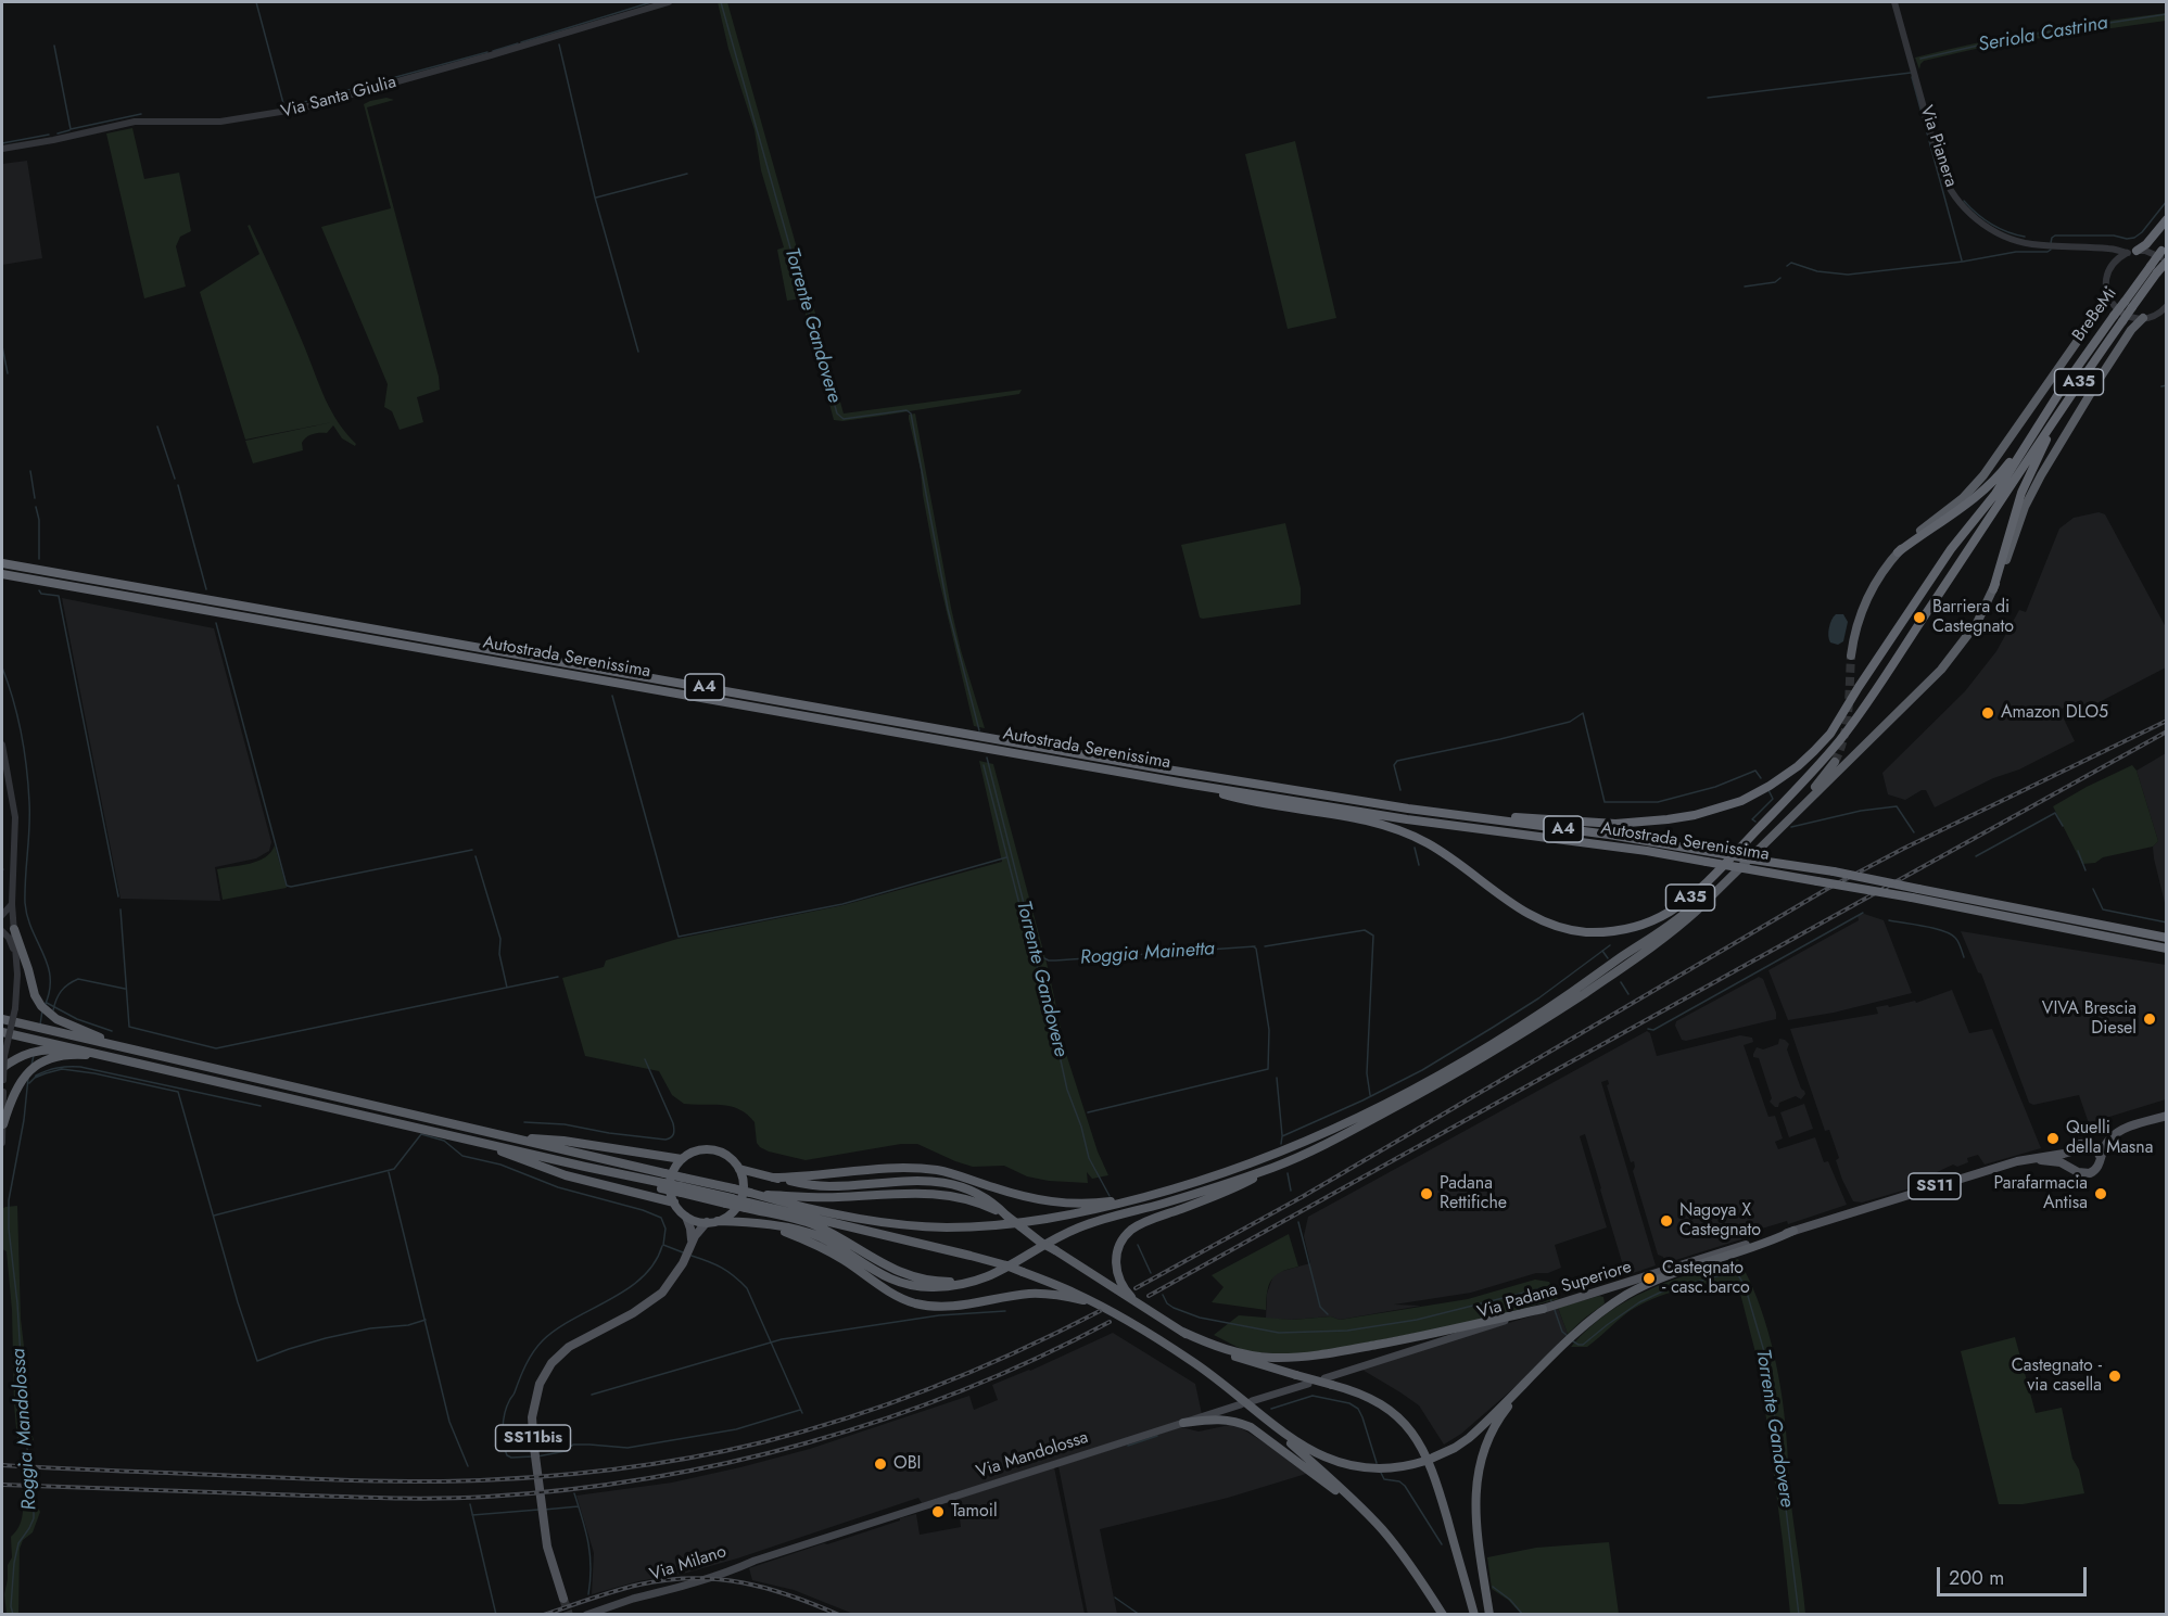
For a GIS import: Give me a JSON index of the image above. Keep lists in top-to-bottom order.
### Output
{
  "streets": {
    "highway": [
      "BreBeMi",
      "A35",
      "Autostrada Serenissima",
      "A4"
    ],
    "main road": [
      "SS11",
      "Via Padana Superiore",
      "SS11bis",
      "Via Mandolossa",
      "Via Milano"
    ],
    "street": ["Via Santa Giulia", "Via Pianera"]
  },
  "crossings": [
    ["Via Pianera", "BreBeMi"],
    ["BreBeMi", "A35"],
    ["A35", "Autostrada Serenissima"],
    ["Via Mandolossa", "Via Milano"]
  ],
  "water": [
    "Seriola Castrina",
    "Torrente Gandovere",
    "Roggia Mainetta",
    "Roggia Mandolossa"
  ],
  "places": [
    "Barriera di Castegnato",
    "Amazon DLO5",
    "VIVA Brescia Diesel",
    "Quelli della Masna",
    "Padana Rettifiche",
    "Parafarmacia Antisa",
    "Nagoya X Castegnato",
    "Castegnato - casc.barco",
    "Castegnato - via casella",
    "OBI",
    "Tamoil"
  ],
  "scale_bar": "200 m"
}
